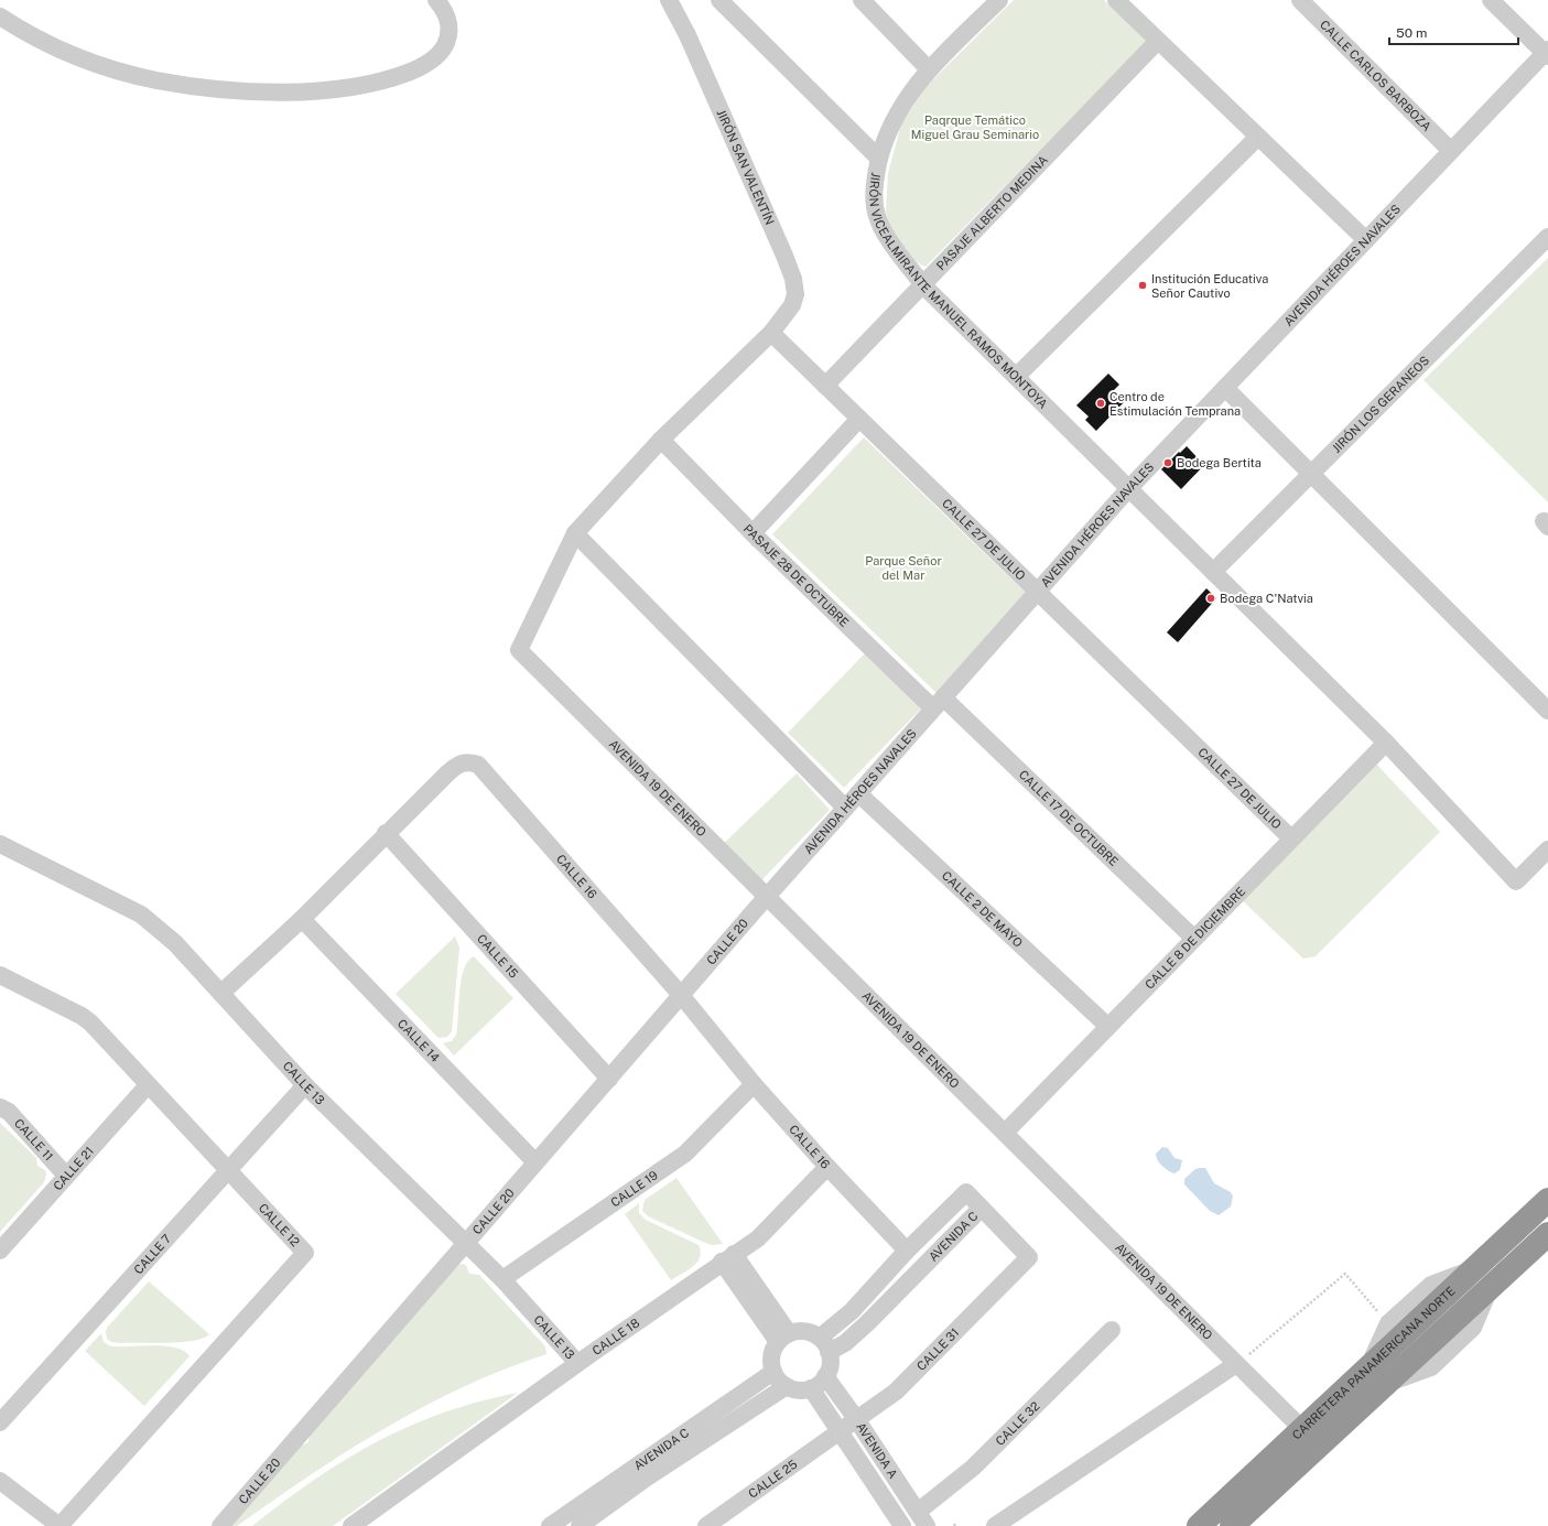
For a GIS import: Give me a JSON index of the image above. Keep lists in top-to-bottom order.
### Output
{
  "streets": {
    "highway": ["CARRETERA PANAMERICANA NORTE"],
    "street": [
      "CALLE CARLOS BARBOZA",
      "JIRÓN SAN VALENTÍN",
      "PASAJE ALBERTO MEDINA",
      "AVENIDA HÉROES NAVALES",
      "JIRÓN VICEALMIRANTE MANUEL RAMOS MONTOYA",
      "JIRÓN LOS GERANEOS",
      "CALLE 27 DE JULIO",
      "PASAJE 28 DE OCTUBRE",
      "AVENIDA 19 DE ENERO",
      "CALLE 17 DE OCTUBRE",
      "CALLE 16",
      "CALLE 2 DE MAYO",
      "CALLE 8 DE DICIEMBRE",
      "CALLE 20",
      "CALLE 15",
      "CALLE 14",
      "CALLE 13",
      "CALLE 11",
      "CALLE 21",
      "CALLE 19",
      "CALLE 12",
      "AVENIDA C",
      "CALLE 7",
      "CALLE 18",
      "CALLE 31",
      "CALLE 32",
      "AVENIDA A",
      "CALLE 25"
    ]
  },
  "crossings": [
    ["CALLE CARLOS BARBOZA", "AVENIDA HÉROES NAVALES"],
    ["JIRÓN SAN VALENTÍN", "CALLE 27 DE JULIO"],
    ["JIRÓN SAN VALENTÍN", "PASAJE 28 DE OCTUBRE"],
    ["JIRÓN SAN VALENTÍN", "AVENIDA 19 DE ENERO"],
    ["PASAJE ALBERTO MEDINA", "JIRÓN VICEALMIRANTE MANUEL RAMOS MONTOYA"],
    ["PASAJE ALBERTO MEDINA", "CALLE 27 DE JULIO"],
    ["AVENIDA HÉROES NAVALES", "JIRÓN VICEALMIRANTE MANUEL RAMOS MONTOYA"],
    ["AVENIDA HÉROES NAVALES", "CALLE 27 DE JULIO"],
    ["AVENIDA HÉROES NAVALES", "PASAJE 28 DE OCTUBRE"],
    ["AVENIDA HÉROES NAVALES", "AVENIDA 19 DE ENERO"],
    ["AVENIDA HÉROES NAVALES", "CALLE 17 DE OCTUBRE"],
    ["AVENIDA HÉROES NAVALES", "CALLE 2 DE MAYO"],
    ["AVENIDA HÉROES NAVALES", "CALLE 20"],
    ["JIRÓN VICEALMIRANTE MANUEL RAMOS MONTOYA", "JIRÓN LOS GERANEOS"],
    ["JIRÓN VICEALMIRANTE MANUEL RAMOS MONTOYA", "CALLE 8 DE DICIEMBRE"],
    ["CALLE 27 DE JULIO", "CALLE 8 DE DICIEMBRE"],
    ["PASAJE 28 DE OCTUBRE", "CALLE 17 DE OCTUBRE"],
    ["AVENIDA 19 DE ENERO", "CALLE 8 DE DICIEMBRE"],
    ["AVENIDA 19 DE ENERO", "CALLE 20"],
    ["AVENIDA 19 DE ENERO", "CARRETERA PANAMERICANA NORTE"],
    ["CALLE 17 DE OCTUBRE", "CALLE 8 DE DICIEMBRE"],
    ["CALLE 16", "CALLE 20"],
    ["CALLE 16", "CALLE 15"],
    ["CALLE 16", "CALLE 14"],
    ["CALLE 16", "CALLE 13"],
    ["CALLE 16", "CALLE 19"],
    ["CALLE 16", "AVENIDA C"],
    ["CALLE 16", "CALLE 18"],
    ["CALLE 2 DE MAYO", "CALLE 8 DE DICIEMBRE"],
    ["CALLE 20", "CALLE 15"],
    ["CALLE 20", "CALLE 14"],
    ["CALLE 20", "CALLE 13"],
    ["CALLE 13", "CALLE 19"],
    ["CALLE 13", "CALLE 7"],
    ["CALLE 13", "CALLE 18"],
    ["CALLE 11", "CALLE 21"],
    ["CALLE 21", "CALLE 12"],
    ["CALLE 12", "CALLE 7"],
    ["AVENIDA C", "CALLE 31"],
    ["AVENIDA C", "AVENIDA A"],
    ["CALLE 31", "AVENIDA A"],
    ["CALLE 31", "CALLE 25"],
    ["CALLE 32", "AVENIDA A"],
    ["AVENIDA A", "CALLE 25"]
  ],
  "parks": ["Paqrque Temático Miguel Grau Seminario", "Parque Señor del Mar"],
  "places": [
    "Institución Educativa Señor Cautivo",
    "Centro de Estimulación Temprana",
    "Bodega Bertita",
    "Bodega C'Natvia"
  ],
  "scale_bar": "50 m"
}
